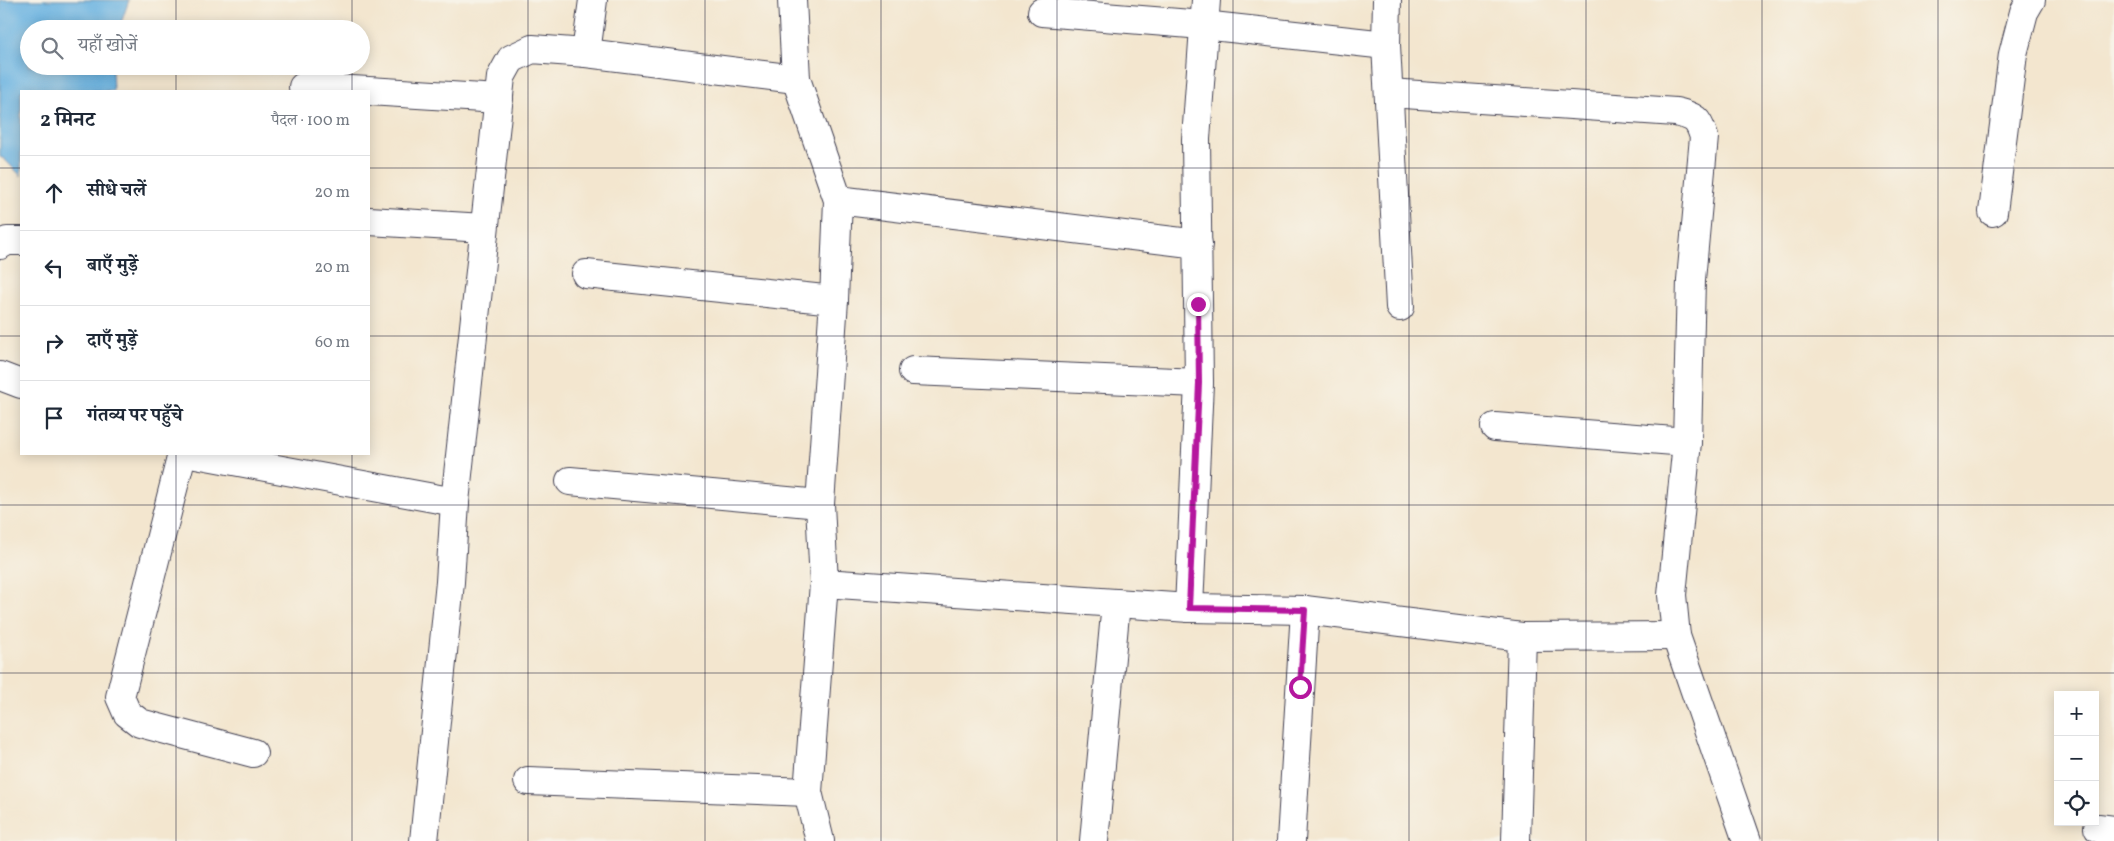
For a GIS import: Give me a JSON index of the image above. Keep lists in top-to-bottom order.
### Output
{
  "page": {
    "search": "यहाँ खोजें",
    "heading": ["2 मिनट", "पैदल · 100 m"],
    "list": [
      ["सीधे चलें", "20 m"],
      ["बाएँ मुड़ें", "20 m"],
      ["दाएँ मुड़ें", "60 m"],
      "गंतव्य पर पहुँचे"
    ],
    "map_buttons": ["+", "−"]
  }
}
